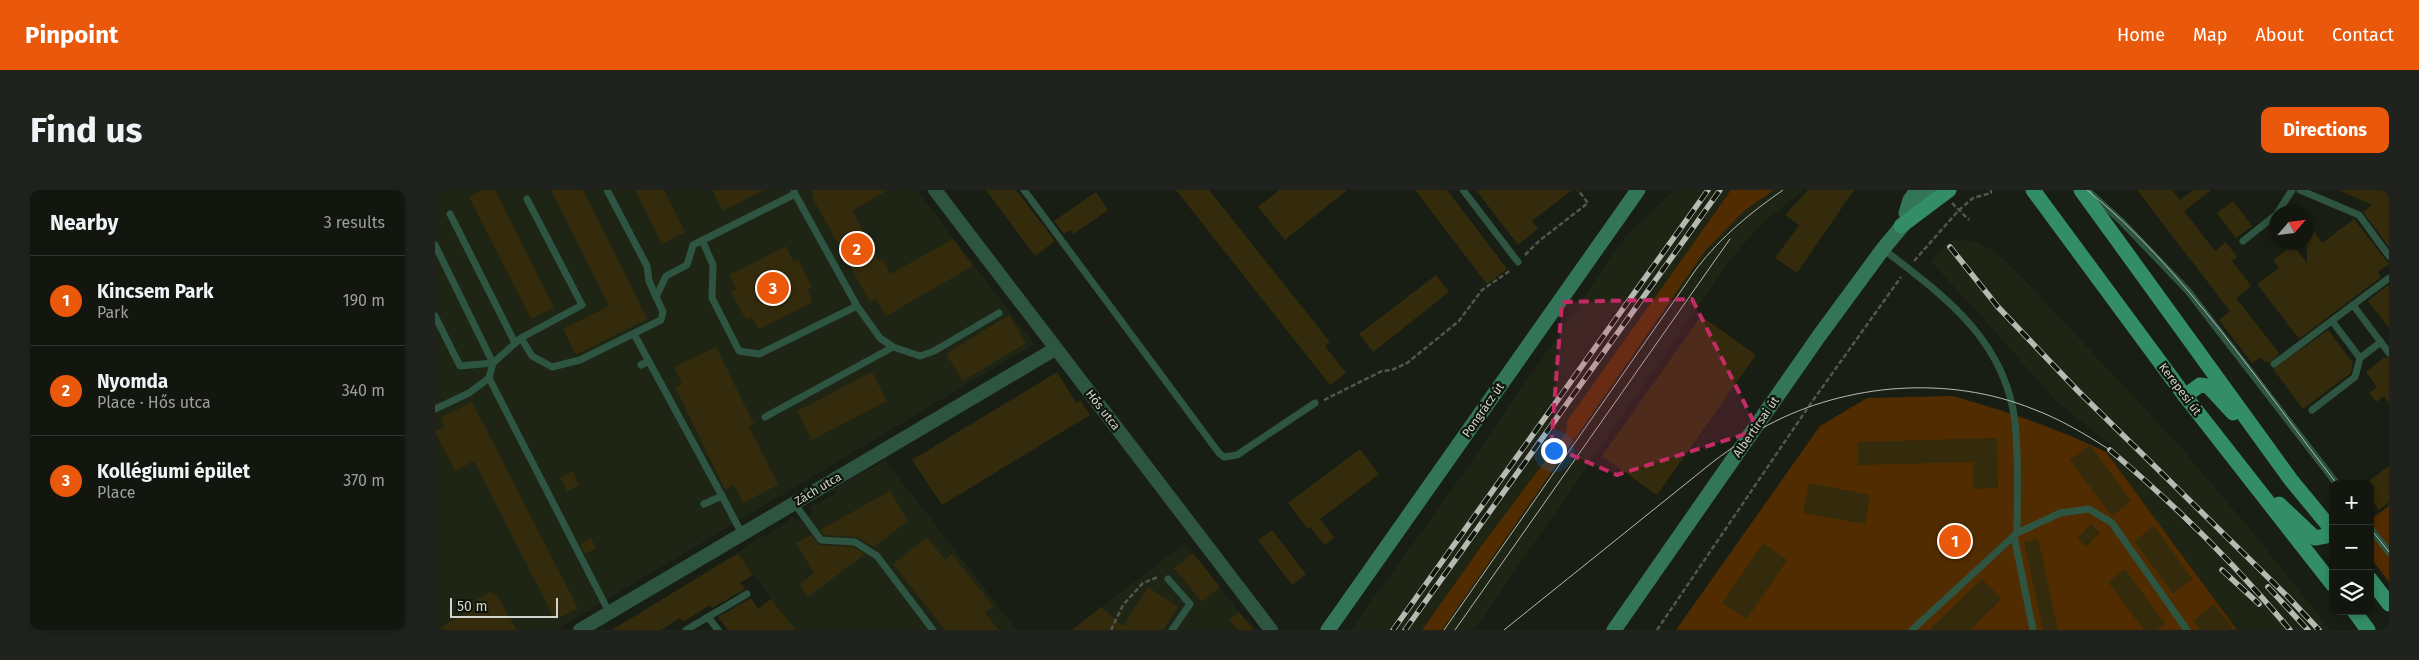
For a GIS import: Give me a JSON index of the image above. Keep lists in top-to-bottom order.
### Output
{
  "streets": {
    "main road": ["Kerepesi út"],
    "street": [
      "Hős utca",
      "Pongrácz út",
      "Albertirsai út",
      "Zách utca"
    ]
  },
  "crossings": [
    ["Hős utca", "Zách utca"]
  ],
  "scale_bar": "50 m",
  "north": "top right",
  "page": {
    "header": "Pinpoint",
    "nav": [
      "Home",
      "Map",
      "About",
      "Contact"
    ],
    "buttons": "Directions",
    "title": "Find us",
    "heading": ["Nearby", "3 results"],
    "pins": ["2", "3", "1"],
    "list": [
      {
        "mark": "1",
        "name": "Kincsem Park",
        "note": "Park",
        "value": "190 m"
      },
      {
        "mark": "2",
        "name": "Nyomda",
        "note": "Place · Hős utca",
        "value": "340 m"
      },
      {
        "mark": "3",
        "name": "Kollégiumi épület",
        "note": "Place",
        "value": "370 m"
      }
    ],
    "map_buttons": ["+", "−"],
    "scale": "50 m"
  }
}
